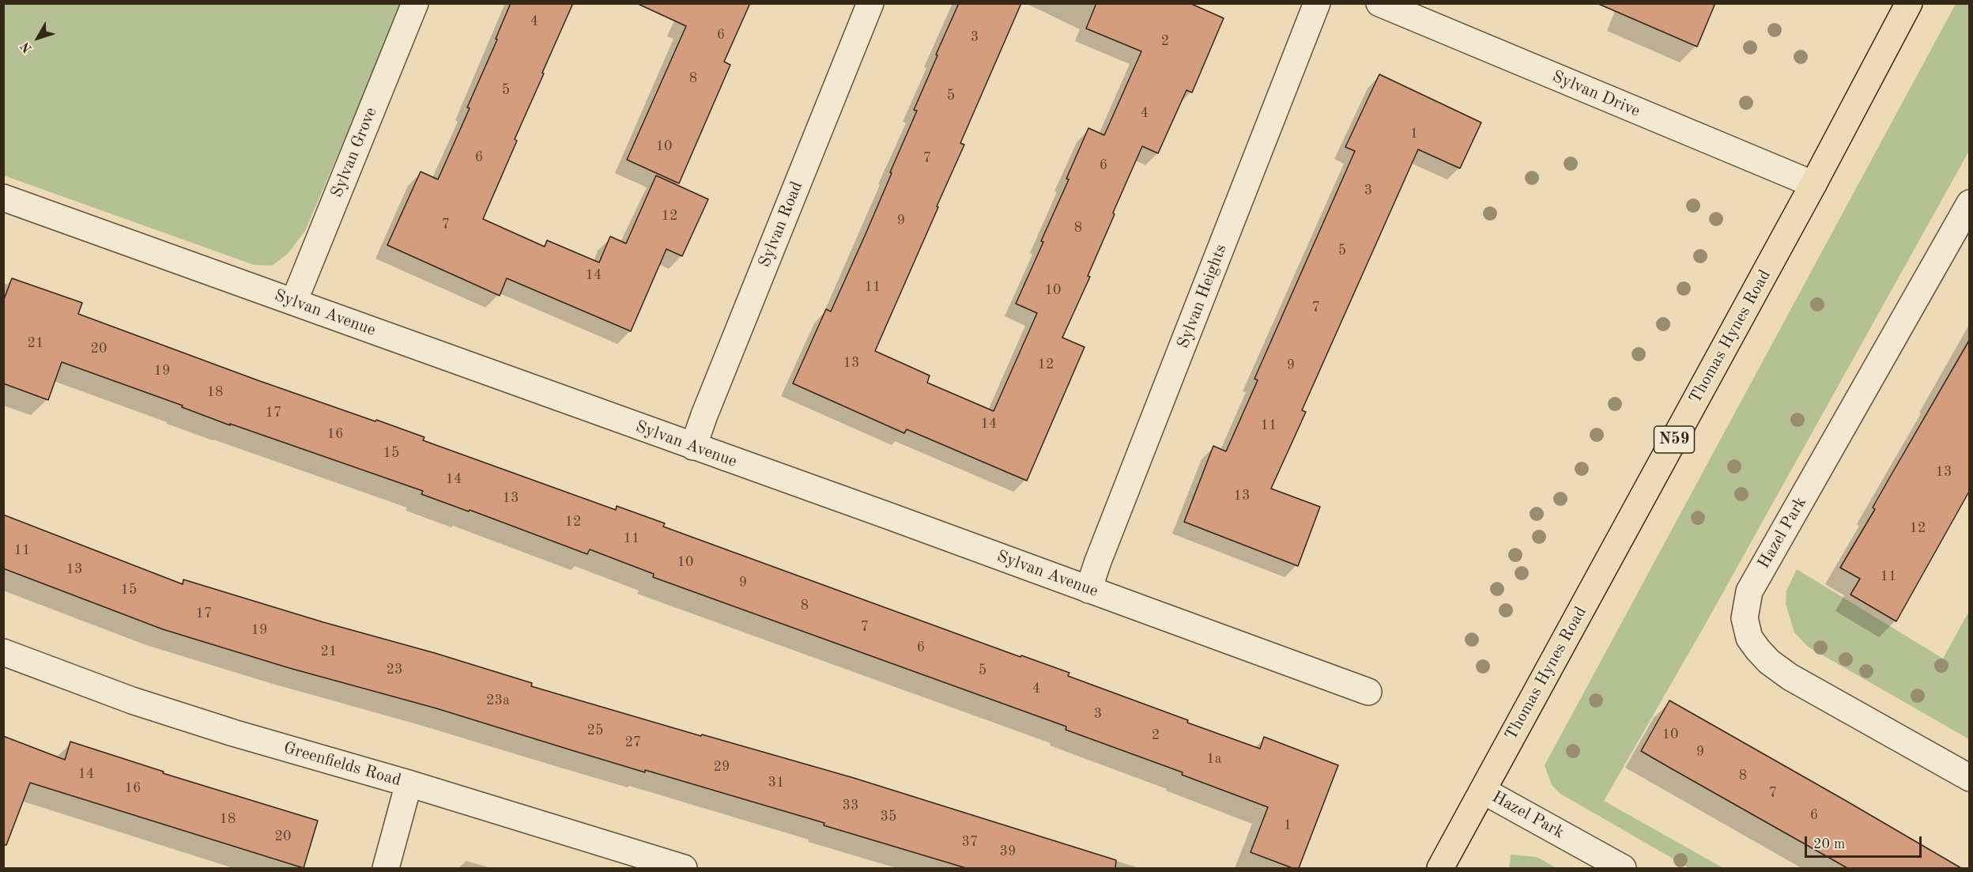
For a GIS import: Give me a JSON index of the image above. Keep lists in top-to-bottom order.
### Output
{
  "streets": {
    "main road": ["Thomas Hynes Road", "N59"],
    "street": [
      "Sylvan Drive",
      "Sylvan Grove",
      "Sylvan Road",
      "Sylvan Heights",
      "Sylvan Avenue",
      "Hazel Park",
      "Greenfields Road"
    ]
  },
  "crossings": [
    ["Sylvan Drive", "Thomas Hynes Road"],
    ["Sylvan Grove", "Sylvan Avenue"],
    ["Sylvan Road", "Sylvan Avenue"],
    ["Sylvan Heights", "Sylvan Avenue"],
    ["Thomas Hynes Road", "Hazel Park"]
  ],
  "house_numbers": [
    "4",
    "6",
    "3",
    "2",
    "8",
    "5",
    "5",
    "4",
    "1",
    "10",
    "6",
    "7",
    "6",
    "3",
    "12",
    "9",
    "7",
    "8",
    "5",
    "14",
    "11",
    "10",
    "7",
    "21",
    "20",
    "13",
    "12",
    "9",
    "19",
    "18",
    "17",
    "14",
    "11",
    "16",
    "15",
    "13",
    "14",
    "13",
    "13",
    "12",
    "12",
    "11",
    "11",
    "10",
    "13",
    "11",
    "9",
    "15",
    "8",
    "17",
    "7",
    "19",
    "6",
    "21",
    "23",
    "5",
    "4",
    "23a",
    "3",
    "25",
    "10",
    "2",
    "27",
    "9",
    "1a",
    "29",
    "14",
    "8",
    "31",
    "16",
    "7",
    "33",
    "6",
    "35",
    "18",
    "1",
    "20",
    "37",
    "39"
  ],
  "scale_bar": "20 m",
  "north": "bottom left"
}
